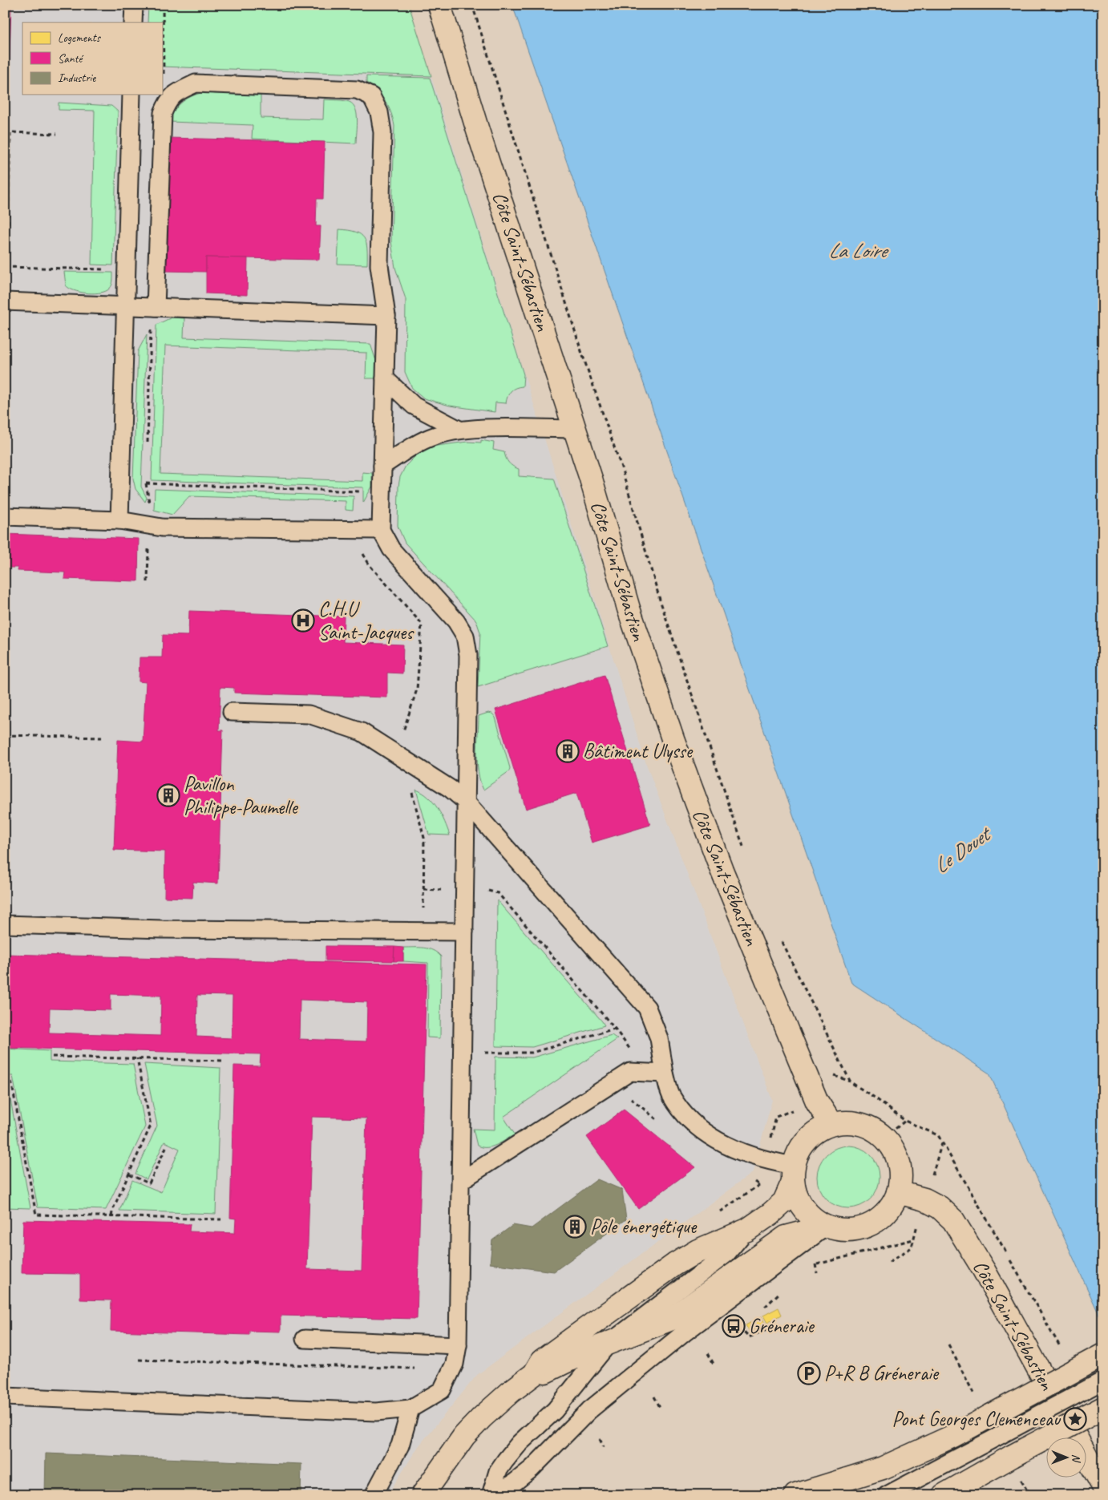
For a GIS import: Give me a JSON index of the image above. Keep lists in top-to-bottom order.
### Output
{
  "streets": {
    "main road": ["Côte Saint-Sébastien"]
  },
  "water": ["La Loire", "Le Douet"],
  "places": {
    "hospital": ["C.H.U Saint-Jacques"],
    "building": ["Bâtiment Ulysse", "Pavillon Philippe-Paumelle", "Pôle énergétique"],
    "bus stop": ["Gréneraie"],
    "parking": ["P+R B Gréneraie"],
    "place": ["Pont Georges Clemenceau"]
  },
  "legend": ["Logements", "Santé", "Industrie"],
  "north": "right"
}
